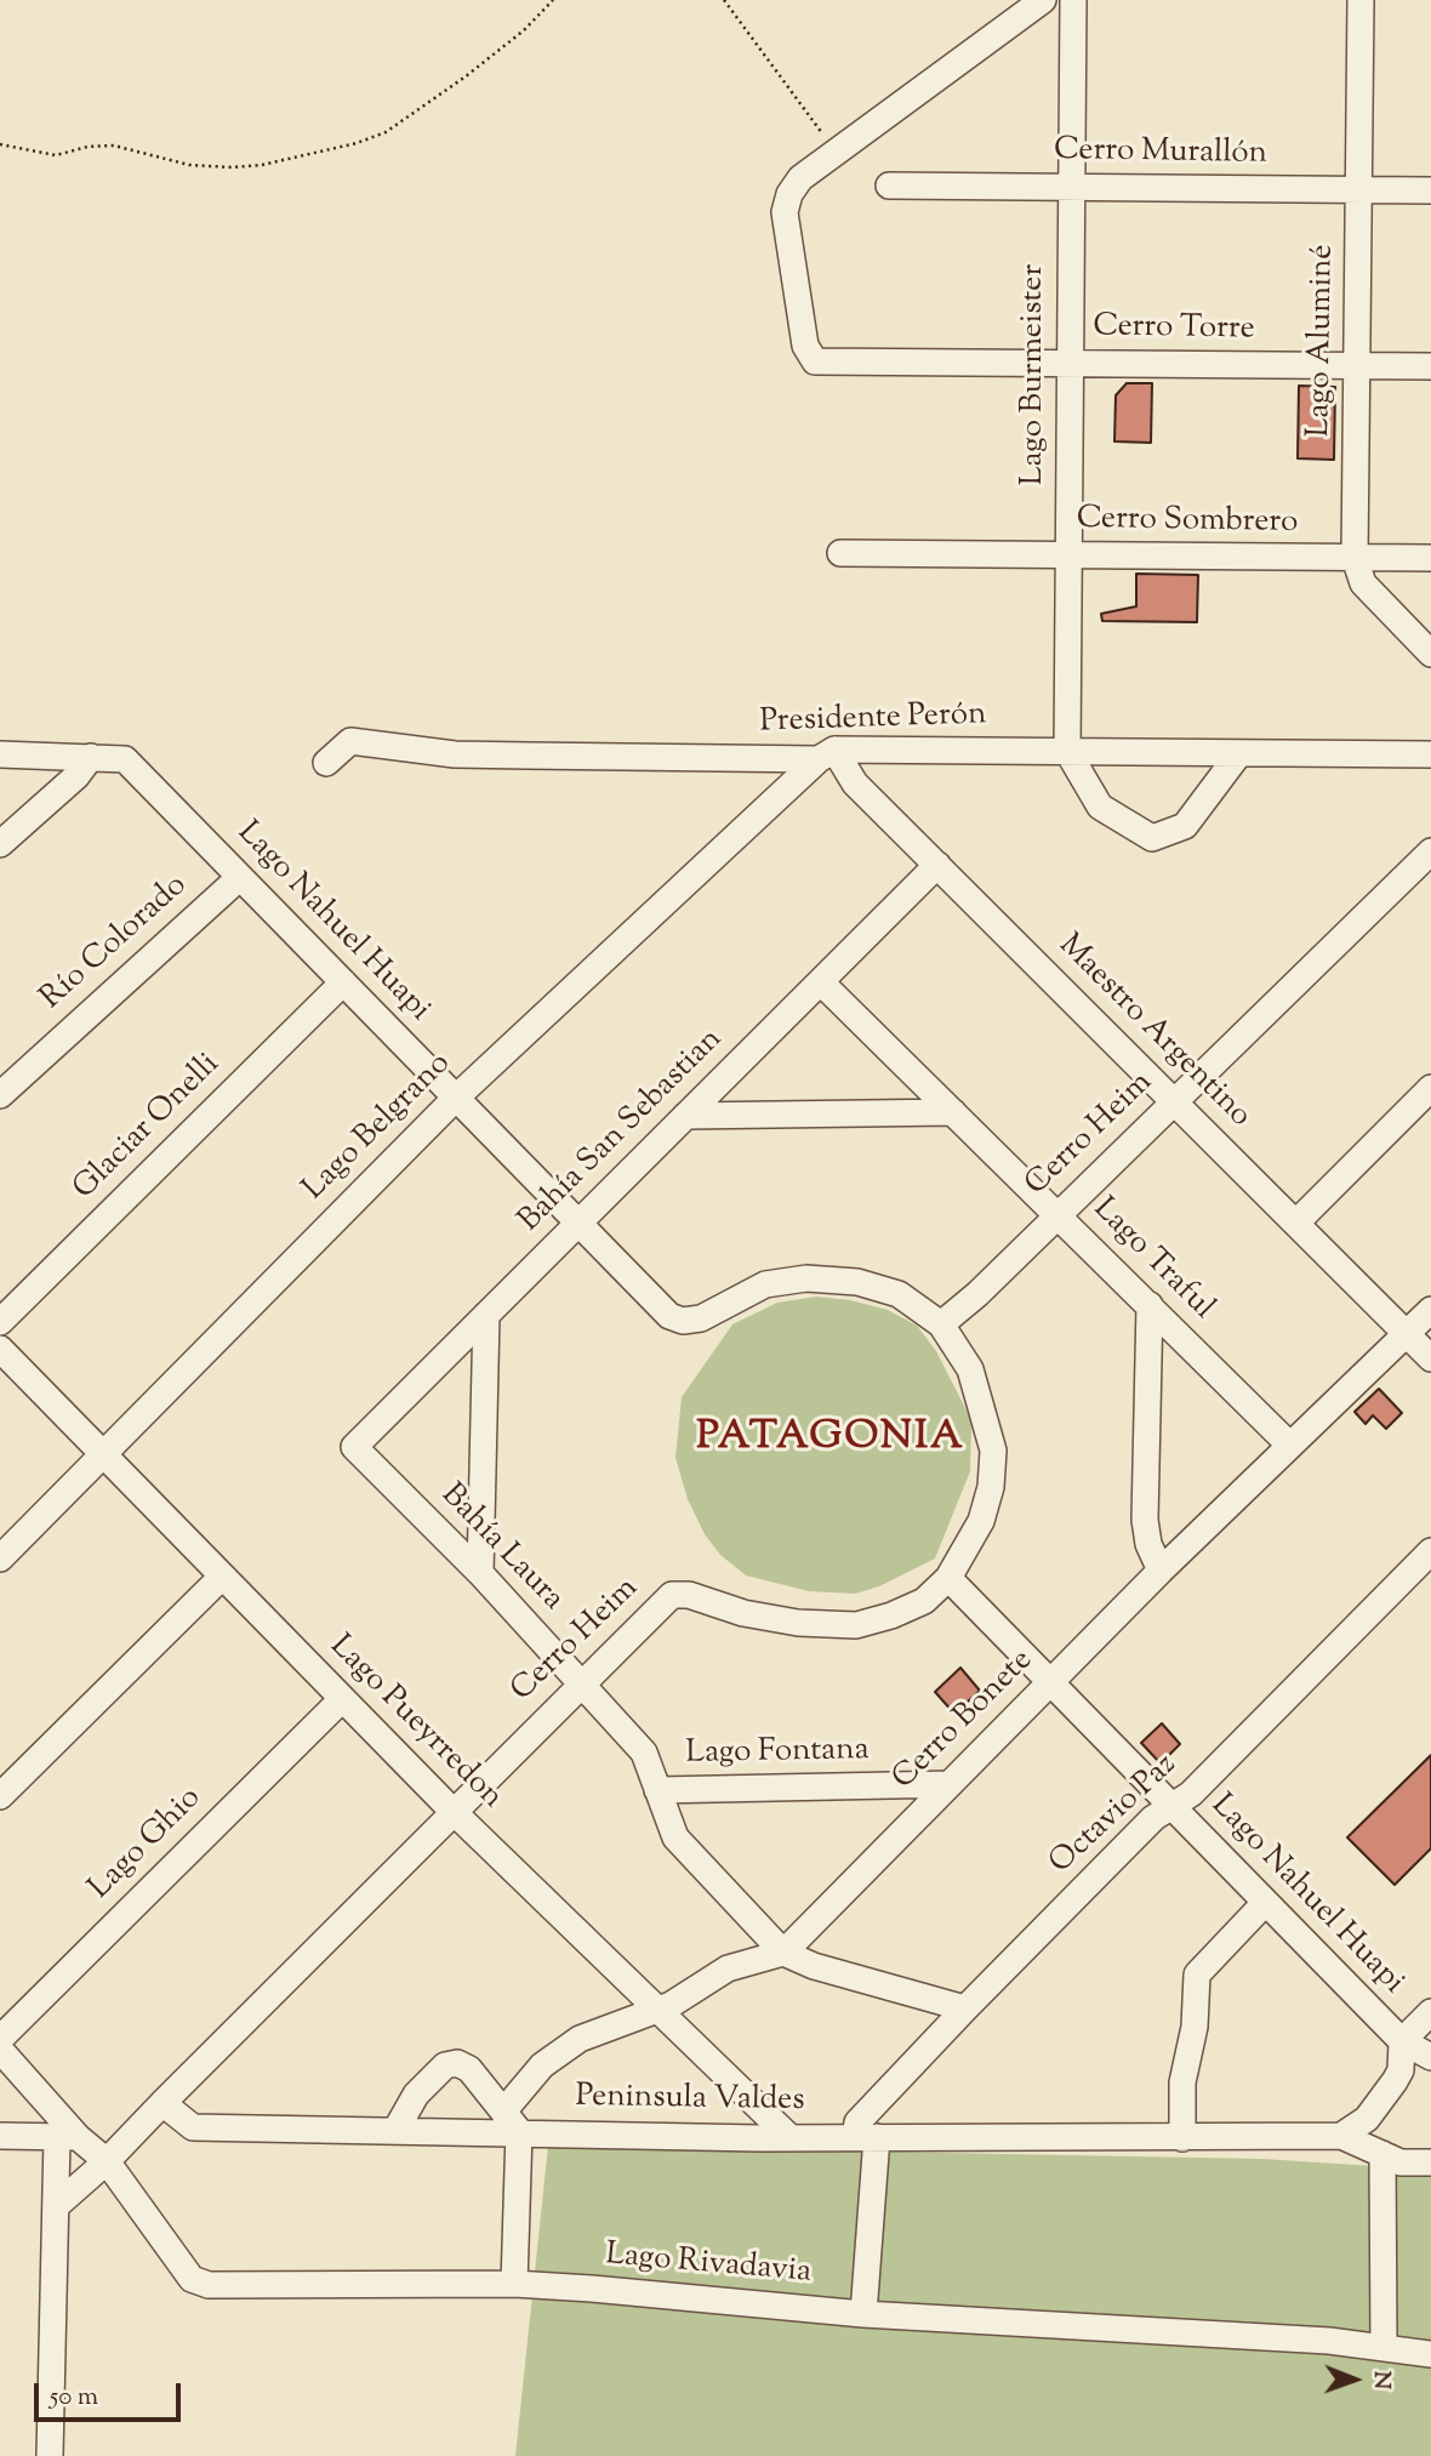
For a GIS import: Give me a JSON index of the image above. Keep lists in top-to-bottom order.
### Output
{
  "streets": {
    "street": [
      "Cerro Murallón",
      "Cerro Torre",
      "Lago Aluminé",
      "Lago Burmeister",
      "Cerro Sombrero",
      "Presidente Perón",
      "Lago Nahuel Huapi",
      "Río Colorado",
      "Maestro Argentino",
      "Glaciar Onelli",
      "Lago Belgrano",
      "Bahía San Sebastian",
      "Cerro Heim",
      "Lago Traful",
      "Bahía Laura",
      "Cerro Bonete",
      "Lago Pueyrredon",
      "Lago Fontana",
      "Octavio Paz",
      "Lago Ghio",
      "Peninsula Valdes",
      "Lago Rivadavia"
    ]
  },
  "crossings": [
    ["Cerro Murallón", "Lago Aluminé"],
    ["Cerro Murallón", "Lago Burmeister"],
    ["Cerro Torre", "Lago Aluminé"],
    ["Cerro Torre", "Lago Burmeister"],
    ["Lago Aluminé", "Cerro Sombrero"],
    ["Lago Burmeister", "Cerro Sombrero"],
    ["Lago Burmeister", "Presidente Perón"],
    ["Presidente Perón", "Maestro Argentino"],
    ["Presidente Perón", "Lago Belgrano"],
    ["Lago Nahuel Huapi", "Río Colorado"],
    ["Lago Nahuel Huapi", "Glaciar Onelli"],
    ["Lago Nahuel Huapi", "Lago Belgrano"],
    ["Lago Nahuel Huapi", "Bahía San Sebastian"],
    ["Lago Nahuel Huapi", "Cerro Heim"],
    ["Lago Nahuel Huapi", "Cerro Bonete"],
    ["Lago Nahuel Huapi", "Octavio Paz"],
    ["Maestro Argentino", "Lago Belgrano"],
    ["Maestro Argentino", "Bahía San Sebastian"],
    ["Maestro Argentino", "Cerro Heim"],
    ["Maestro Argentino", "Cerro Bonete"],
    ["Lago Belgrano", "Lago Pueyrredon"],
    ["Bahía San Sebastian", "Lago Traful"],
    ["Bahía San Sebastian", "Bahía Laura"],
    ["Cerro Heim", "Lago Traful"],
    ["Cerro Heim", "Bahía Laura"],
    ["Cerro Heim", "Lago Pueyrredon"],
    ["Cerro Heim", "Peninsula Valdes"],
    ["Lago Traful", "Cerro Bonete"],
    ["Bahía Laura", "Cerro Bonete"],
    ["Bahía Laura", "Lago Fontana"],
    ["Bahía Laura", "Octavio Paz"],
    ["Cerro Bonete", "Lago Pueyrredon"],
    ["Cerro Bonete", "Lago Fontana"],
    ["Cerro Bonete", "Peninsula Valdes"],
    ["Lago Pueyrredon", "Lago Ghio"],
    ["Lago Pueyrredon", "Peninsula Valdes"],
    ["Octavio Paz", "Peninsula Valdes"]
  ],
  "districts": ["PATAGONIA"],
  "scale_bar": "50 m",
  "north": "right"
}
